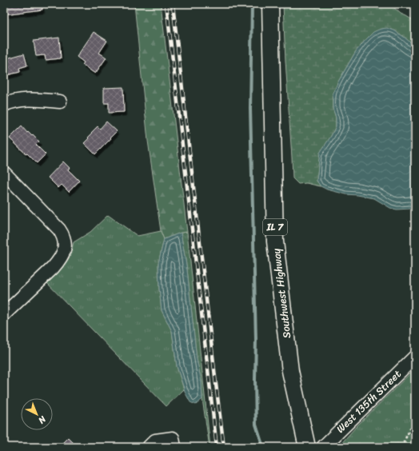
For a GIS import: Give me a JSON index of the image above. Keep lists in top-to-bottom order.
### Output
{
  "streets": {
    "main road": ["IL 7", "Southwest Highway"],
    "street": ["West 135th Street"]
  },
  "north": "bottom right"
}
